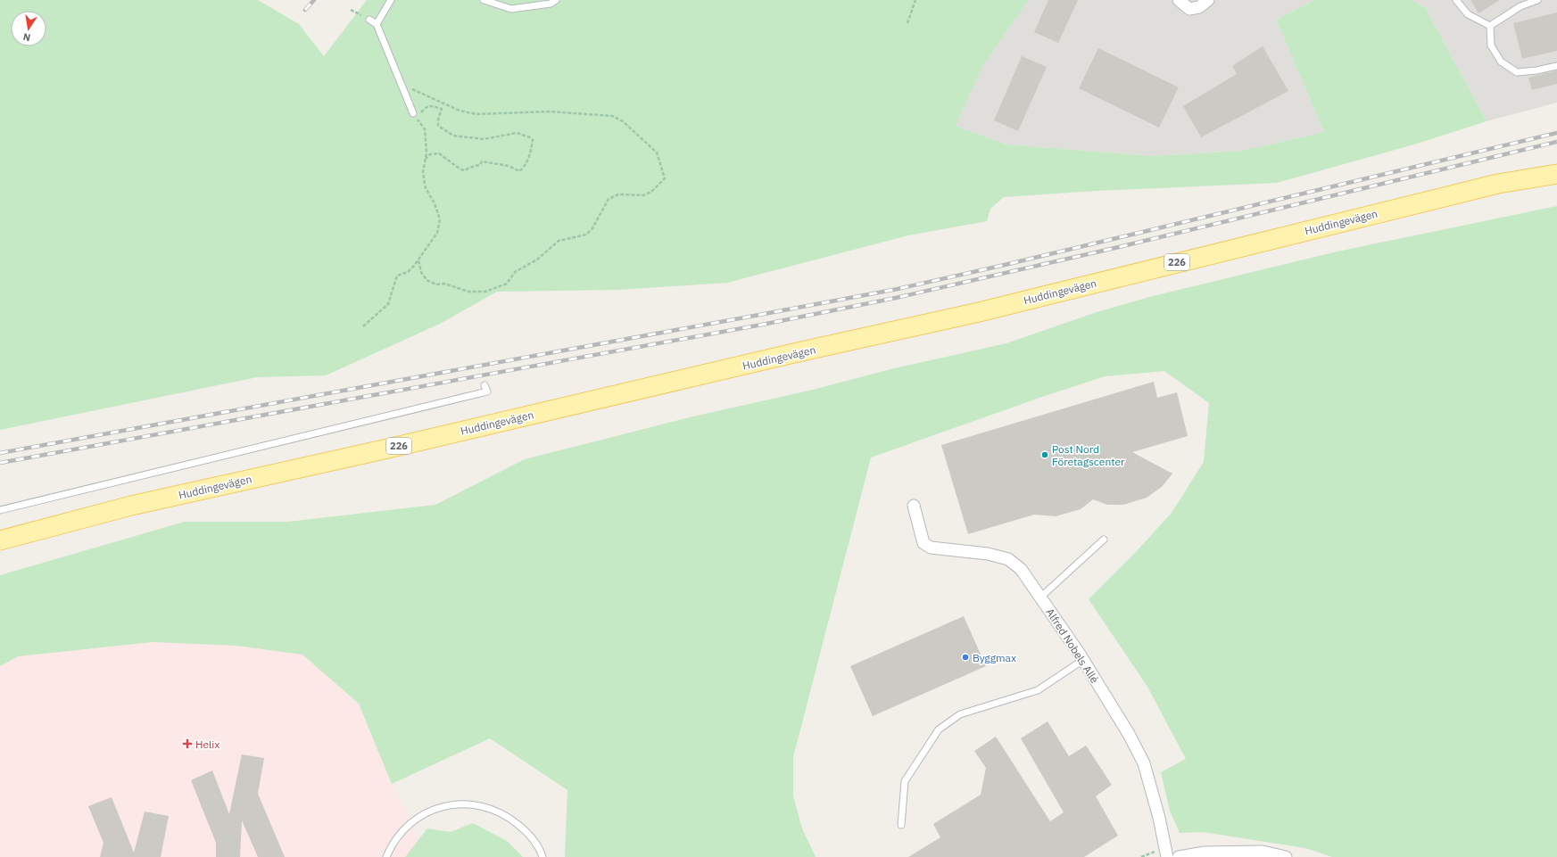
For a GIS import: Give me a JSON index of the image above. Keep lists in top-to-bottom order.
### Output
{
  "streets": {
    "main road": ["Huddingevägen", "226"],
    "street": ["Alfred Nobels Allé"]
  },
  "places": {
    "other": ["Post Nord Företagscenter", "Byggmax"],
    "health": ["Helix"]
  },
  "north": "bottom"
}
